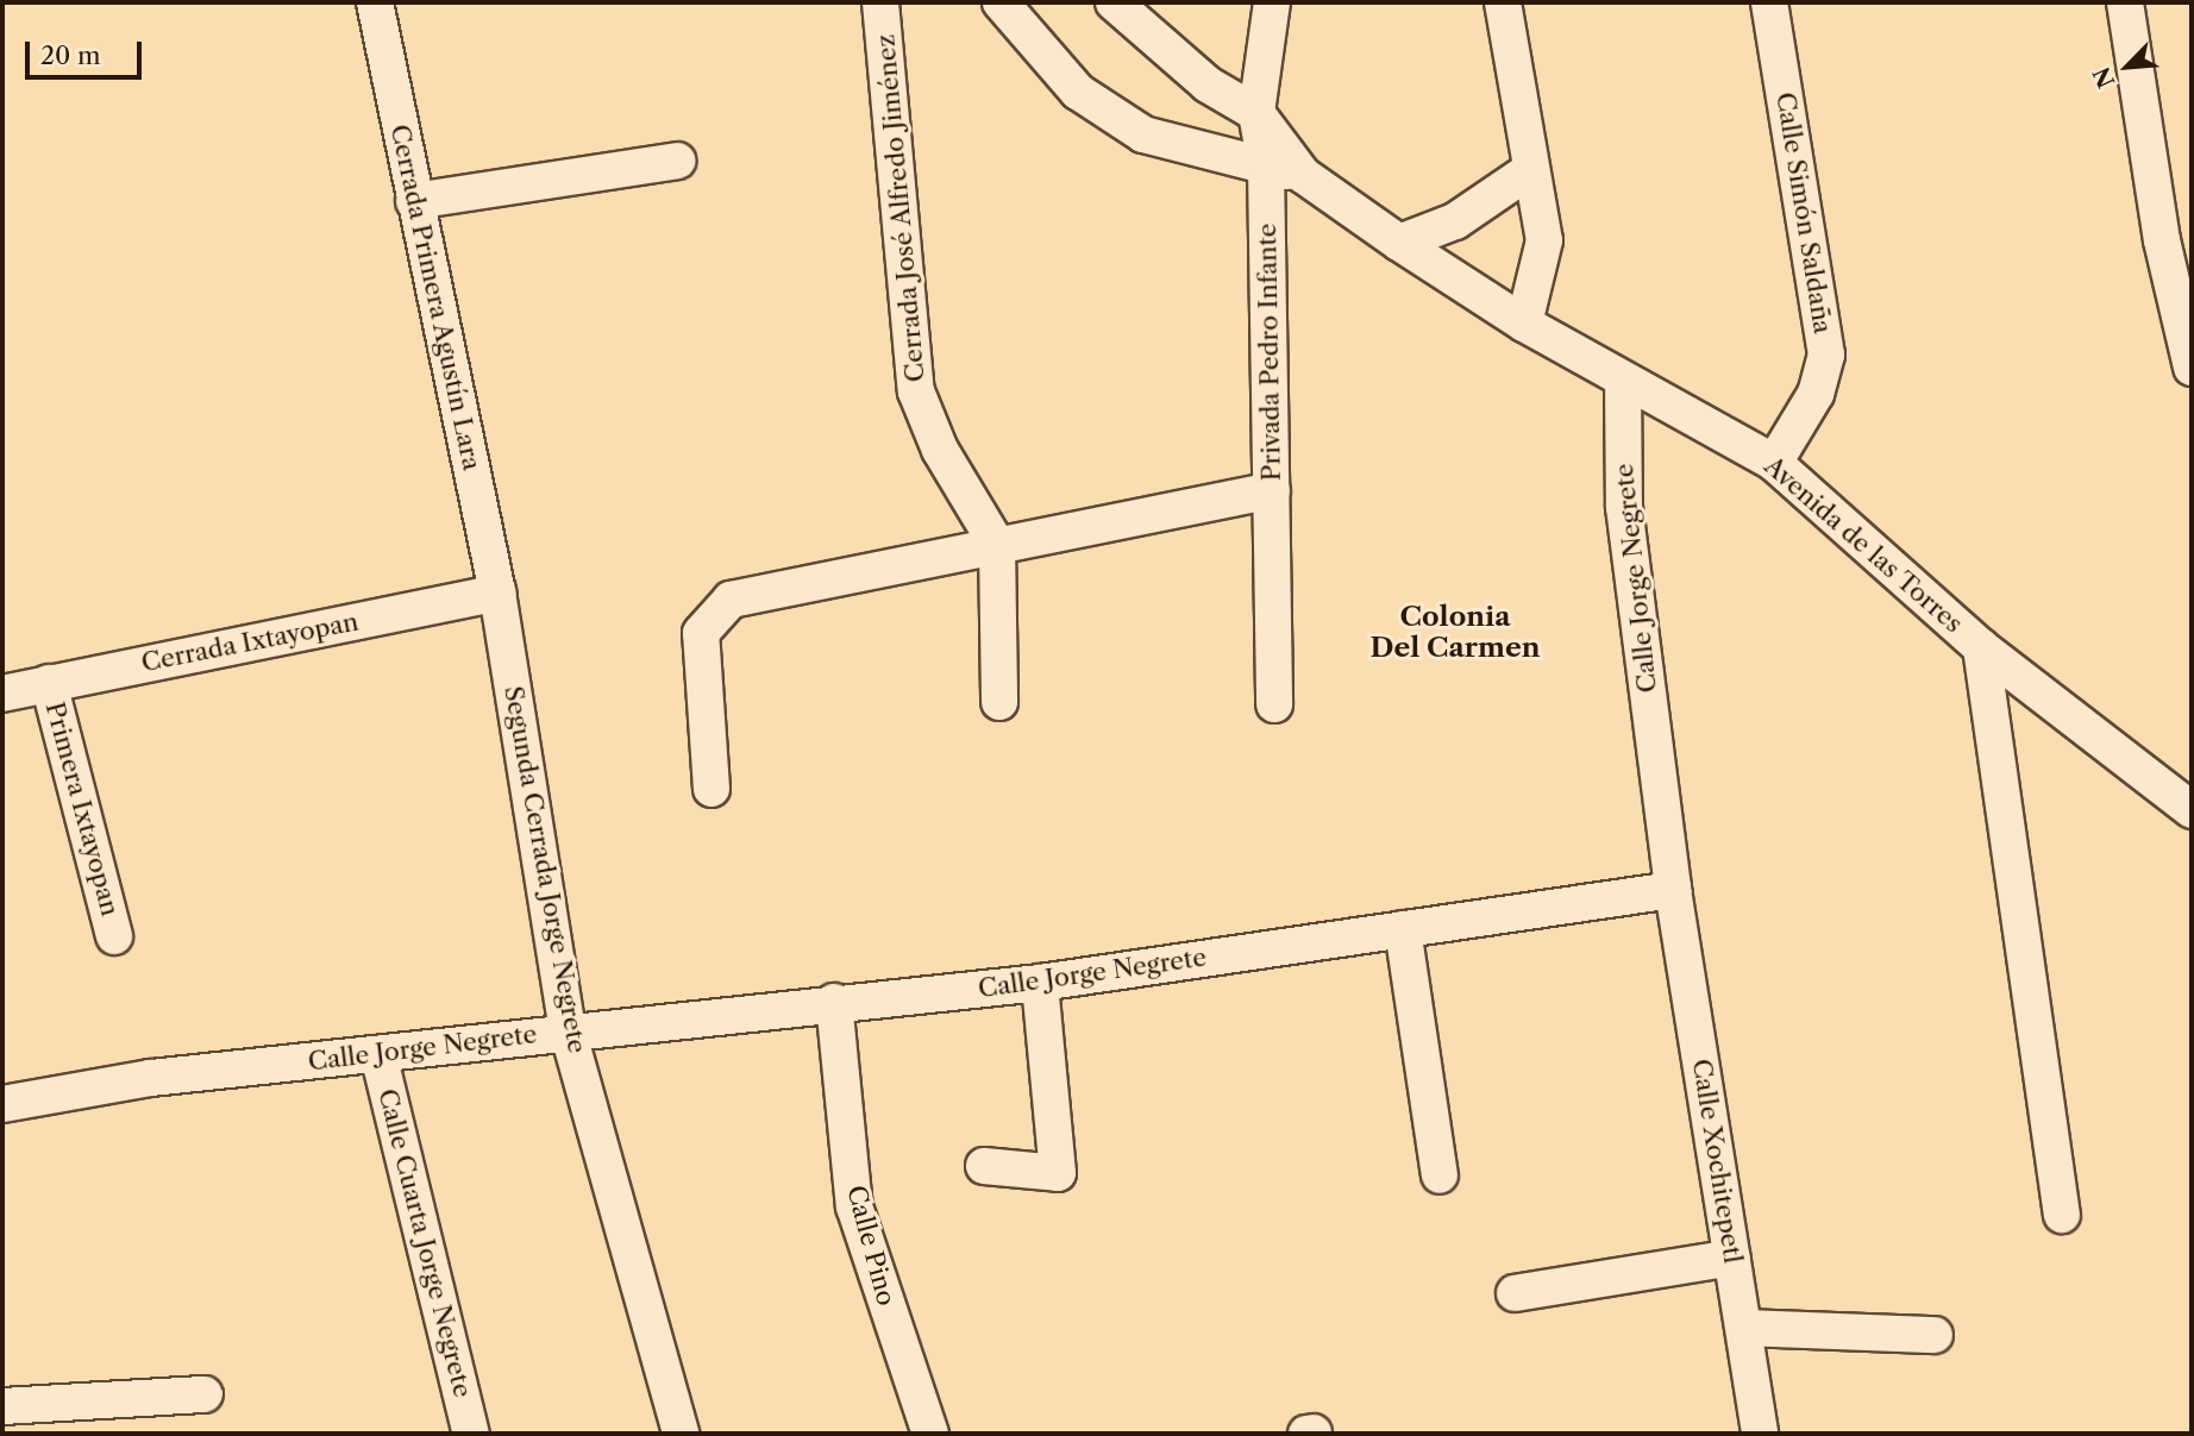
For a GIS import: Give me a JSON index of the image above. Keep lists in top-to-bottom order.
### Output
{
  "streets": {
    "street": [
      "Cerrada José Alfredo Jiménez",
      "Calle Simón Saldaña",
      "Cerrada Primera Agustín Lara",
      "Privada Pedro Infante",
      "Avenida de las Torres",
      "Calle Jorge Negrete",
      "Cerrada Ixtayopan",
      "Primera Ixtayopan",
      "Segunda Cerrada Jorge Negrete",
      "Calle Xochitepetl",
      "Calle Cuarta Jorge Negrete",
      "Calle Pino"
    ]
  },
  "crossings": [
    ["Calle Simón Saldaña", "Avenida de las Torres"],
    ["Cerrada Primera Agustín Lara", "Cerrada Ixtayopan"],
    ["Cerrada Primera Agustín Lara", "Segunda Cerrada Jorge Negrete"],
    ["Privada Pedro Infante", "Avenida de las Torres"],
    ["Avenida de las Torres", "Calle Jorge Negrete"],
    ["Calle Jorge Negrete", "Segunda Cerrada Jorge Negrete"],
    ["Calle Jorge Negrete", "Calle Xochitepetl"],
    ["Calle Jorge Negrete", "Calle Cuarta Jorge Negrete"],
    ["Calle Jorge Negrete", "Calle Pino"],
    ["Cerrada Ixtayopan", "Primera Ixtayopan"],
    ["Cerrada Ixtayopan", "Segunda Cerrada Jorge Negrete"]
  ],
  "districts": ["Colonia Del Carmen"],
  "scale_bar": "20 m",
  "north": "bottom left"
}
